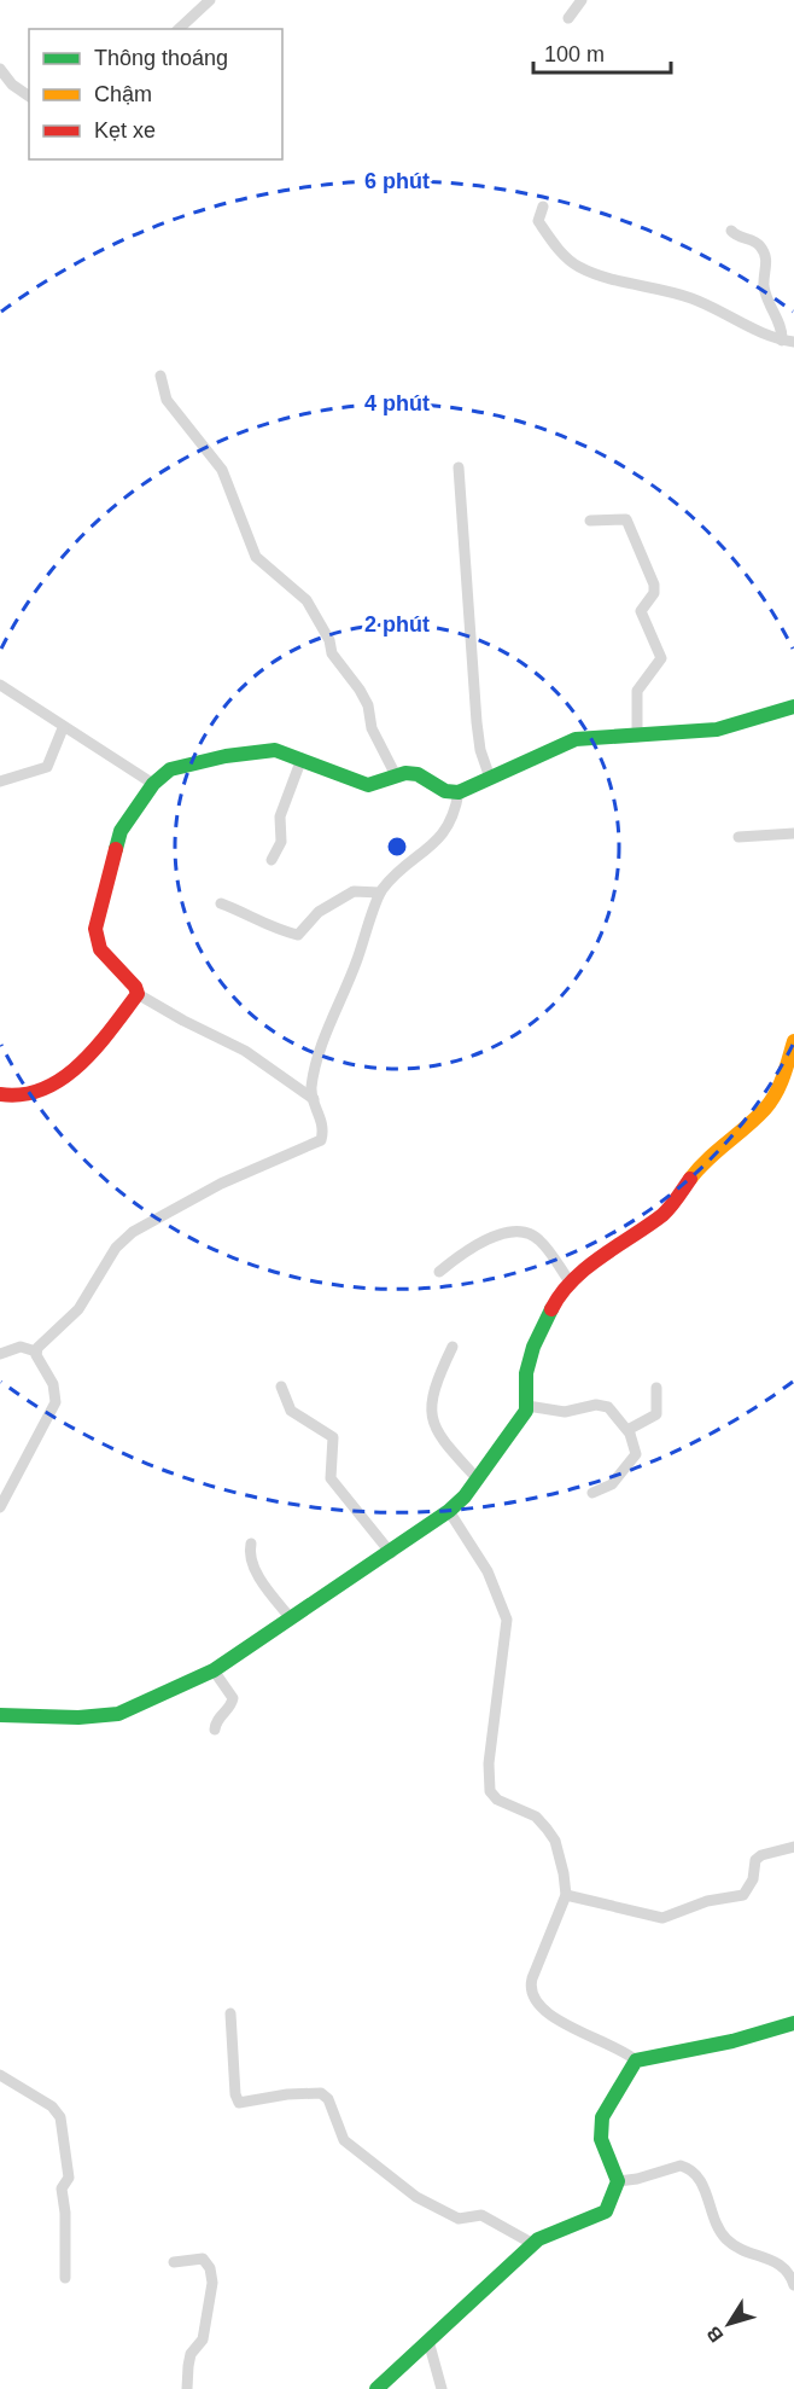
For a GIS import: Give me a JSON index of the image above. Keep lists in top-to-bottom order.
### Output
{
  "legend": ["Thông thoáng", "Chậm", "Kẹt xe"],
  "scale_bar": "100 m",
  "north": "bottom left",
  "rings": ["6 phút", "4 phút", "2 phút"]
}
